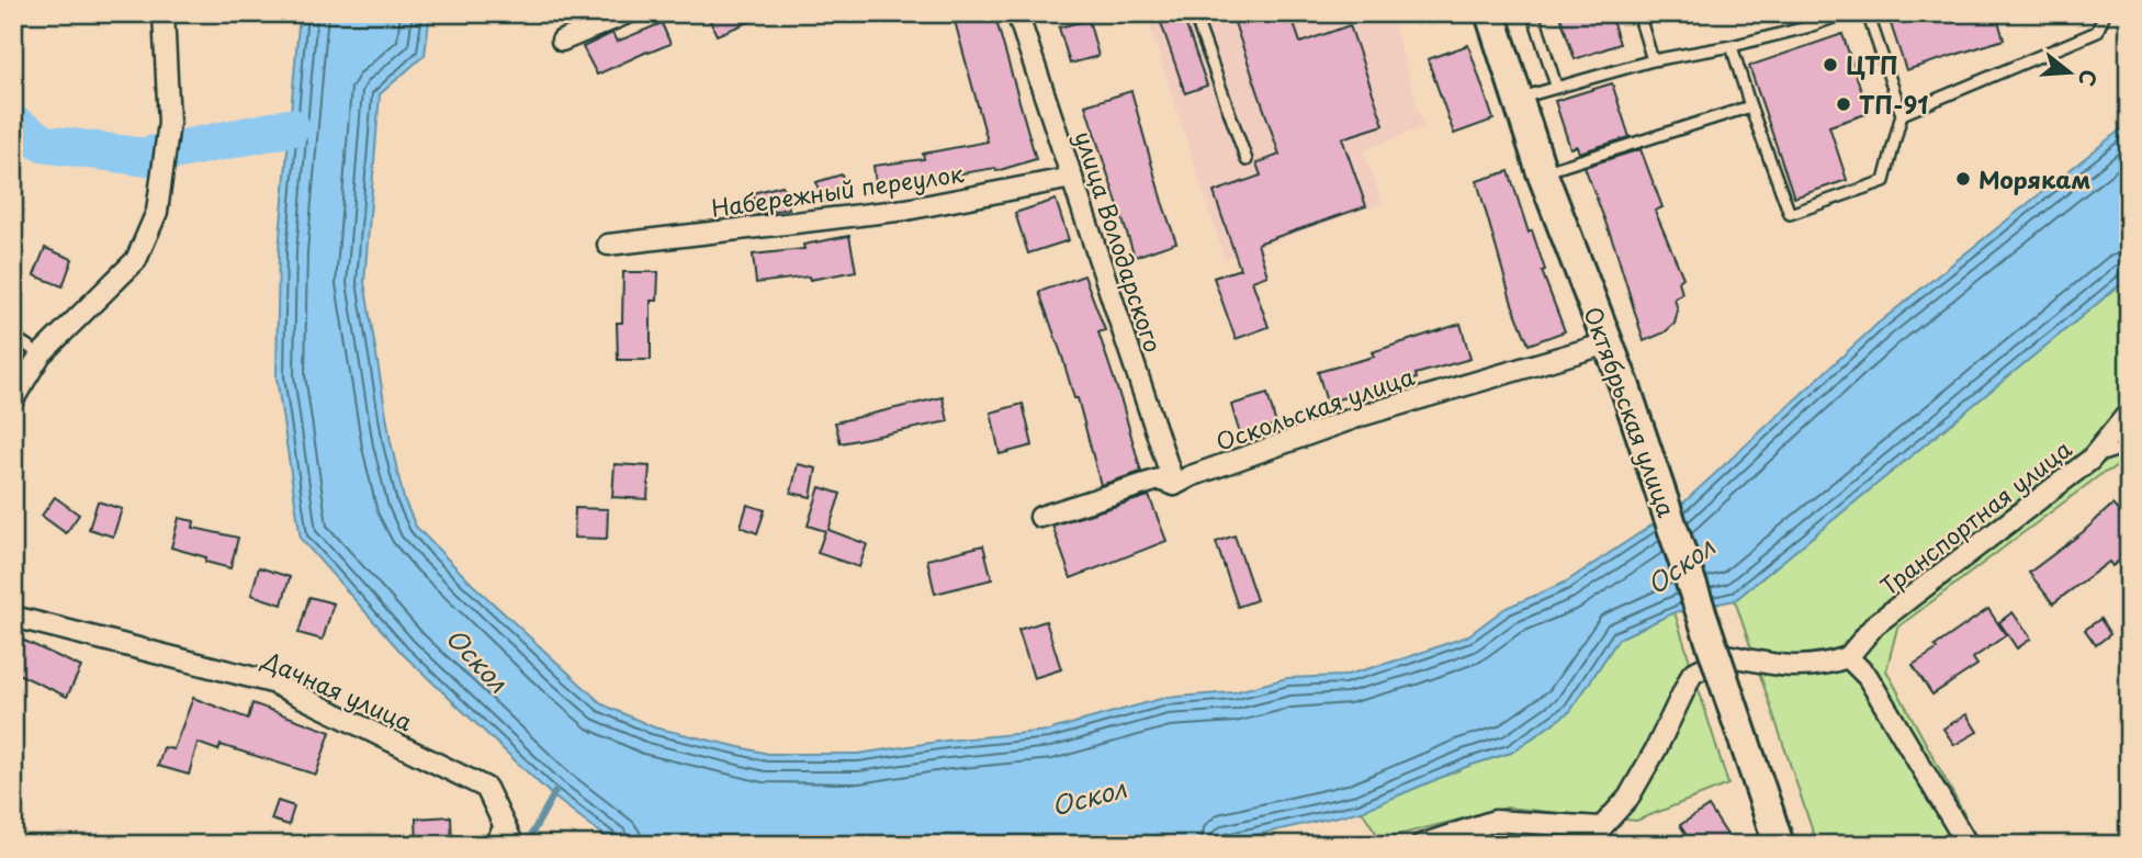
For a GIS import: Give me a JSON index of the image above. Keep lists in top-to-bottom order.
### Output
{
  "streets": {
    "main road": ["Октябрьская улица"],
    "street": [
      "Набережный переулок",
      "улица Володарского",
      "Оскольская улица",
      "Транспортная улица",
      "Дачная улица"
    ]
  },
  "crossings": [
    ["Набережный переулок", "улица Володарского"],
    ["улица Володарского", "Оскольская улица"],
    ["Оскольская улица", "Октябрьская улица"]
  ],
  "water": ["Оскол"],
  "places": ["ЦТП", "ТП-91", "Морякам"],
  "north": "right"
}
